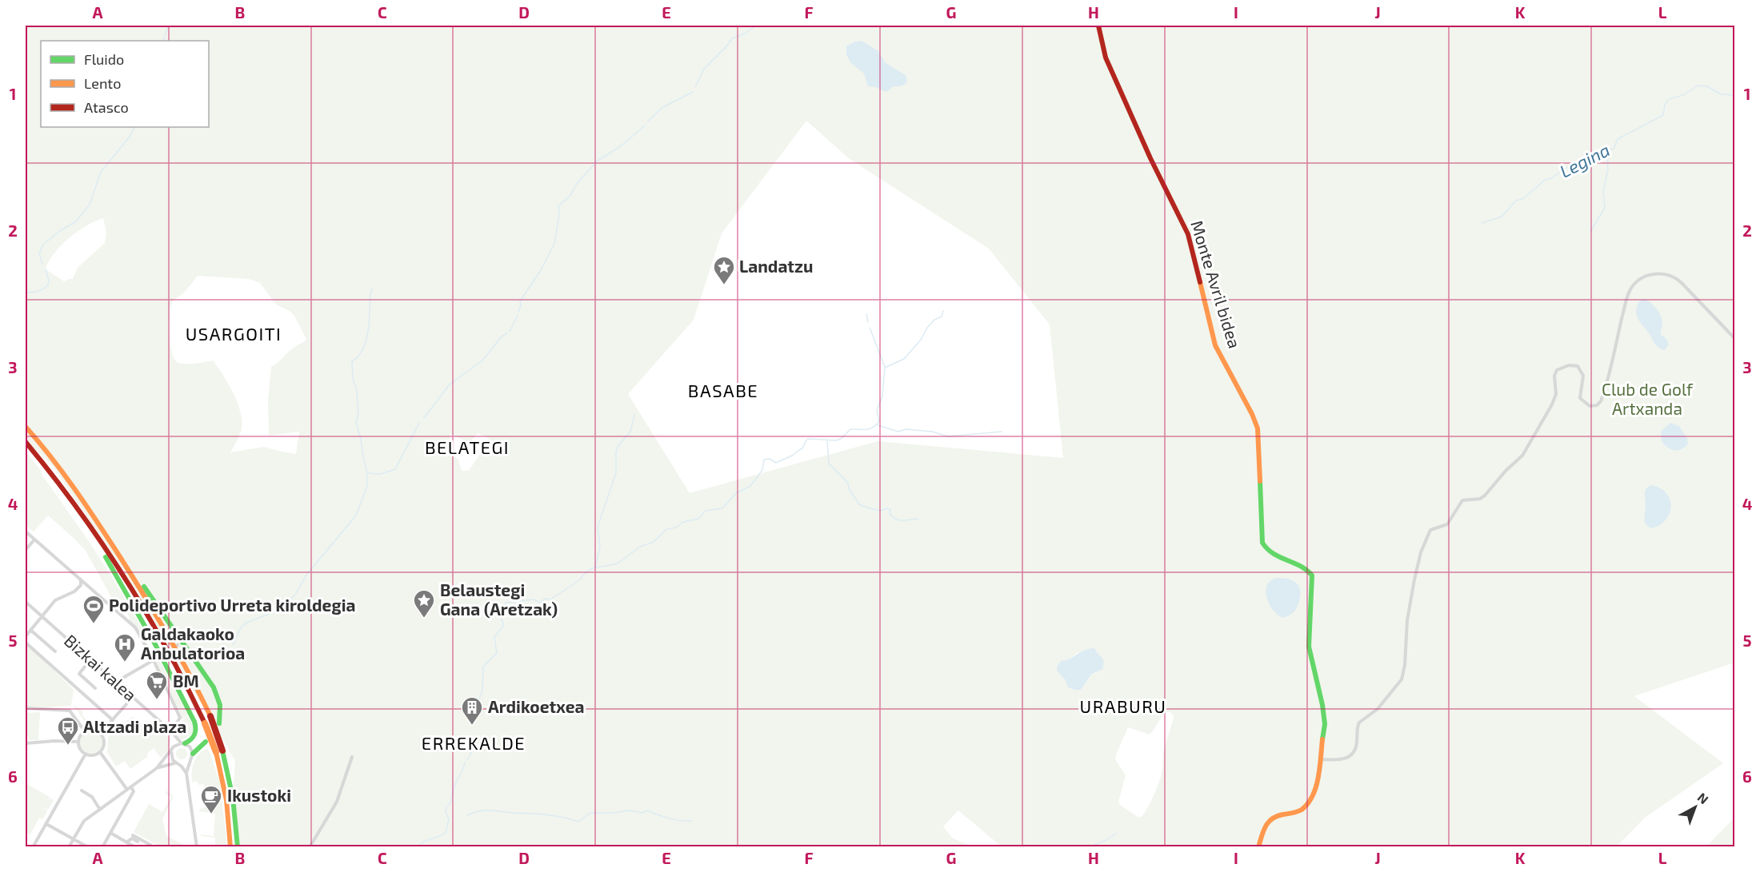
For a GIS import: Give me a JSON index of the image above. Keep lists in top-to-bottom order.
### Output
{
  "streets": {
    "main road": ["Monte Avril bidea"],
    "street": ["Bizkai kalea"]
  },
  "districts": [
    "USARGOITI",
    "BASABE",
    "BELATEGI",
    "URABURU",
    "ERREKALDE"
  ],
  "water": ["Legina"],
  "parks": ["Club de Golf Artxanda"],
  "places": {
    "place": ["Landatzu", "Belaustegi Gana (Aretzak)"],
    "sports": ["Polideportivo Urreta kiroldegia"],
    "hospital": ["Galdakaoko Anbulatorioa"],
    "supermarket": ["BM"],
    "building": ["Ardikoetxea"],
    "bus stop": ["Altzadi plaza"],
    "cafe": ["Ikustoki"]
  },
  "legend": ["Fluido", "Lento", "Atasco"],
  "north": "top right",
  "grid": {
    "columns": [
      "A",
      "B",
      "C",
      "D",
      "E",
      "F",
      "G",
      "H",
      "I",
      "J",
      "K",
      "L"
    ],
    "rows": [
      "1",
      "2",
      "3",
      "4",
      "5",
      "6"
    ]
  }
}
